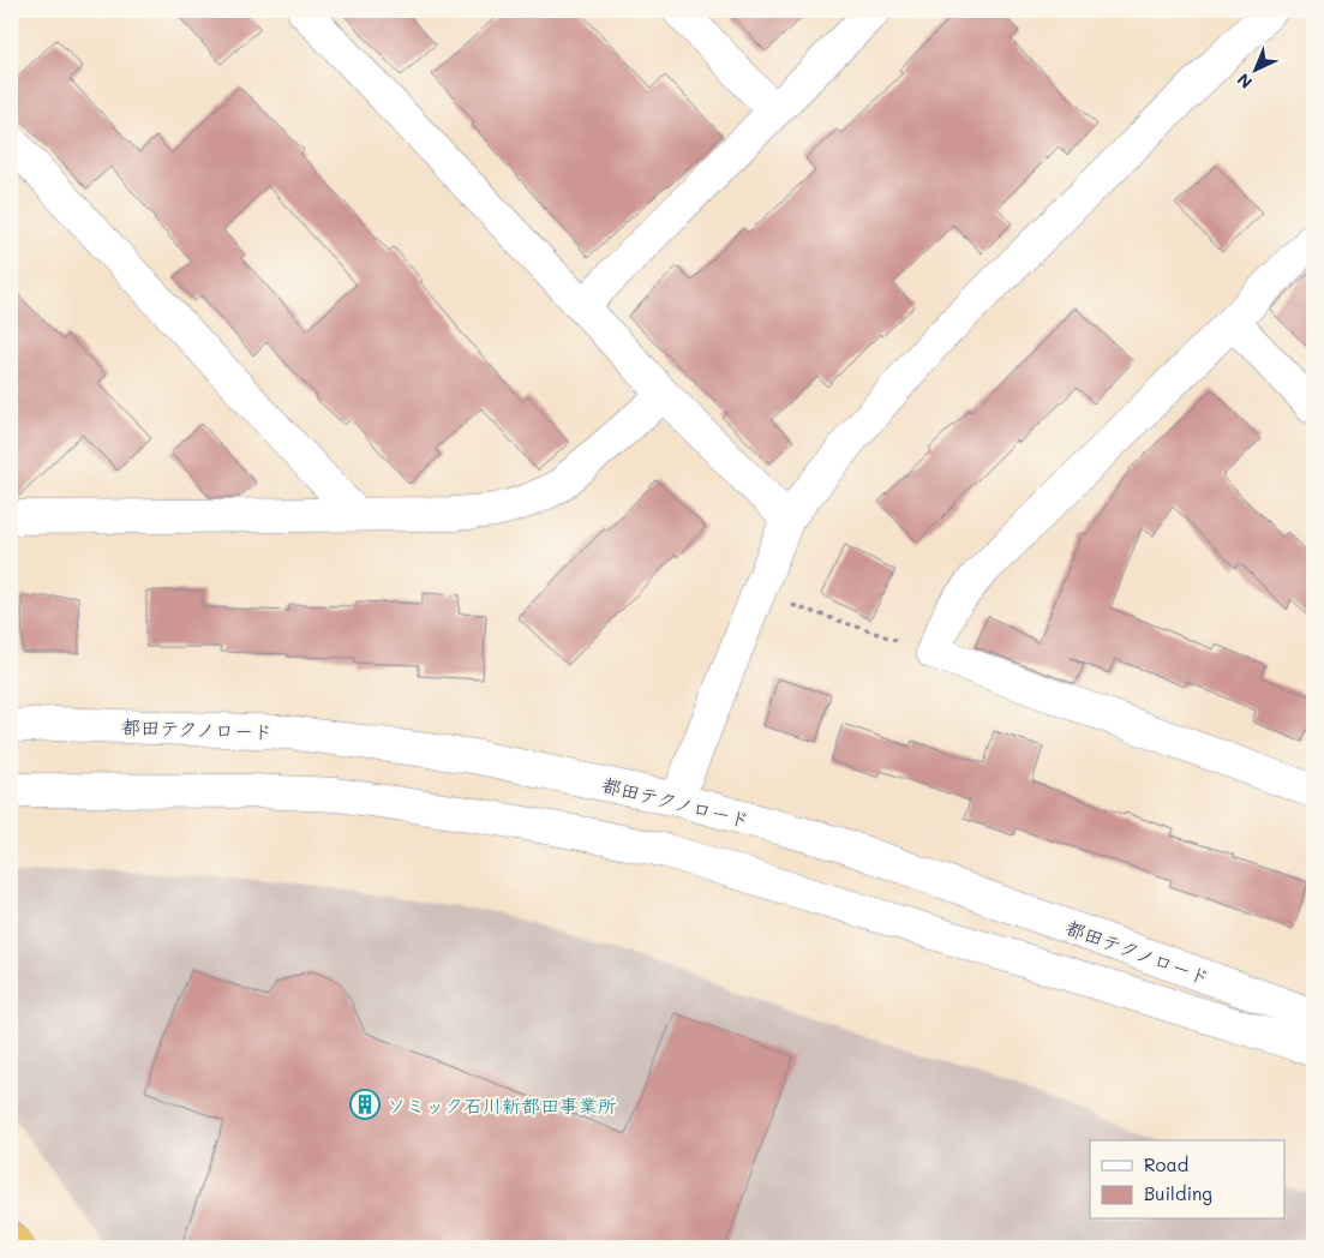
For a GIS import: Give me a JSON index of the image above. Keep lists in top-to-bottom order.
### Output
{
  "streets": {
    "street": ["都田テクノロード"]
  },
  "places": {
    "building": ["ソミック石川新都田事業所"]
  },
  "legend": ["Road", "Building"],
  "north": "bottom left"
}
